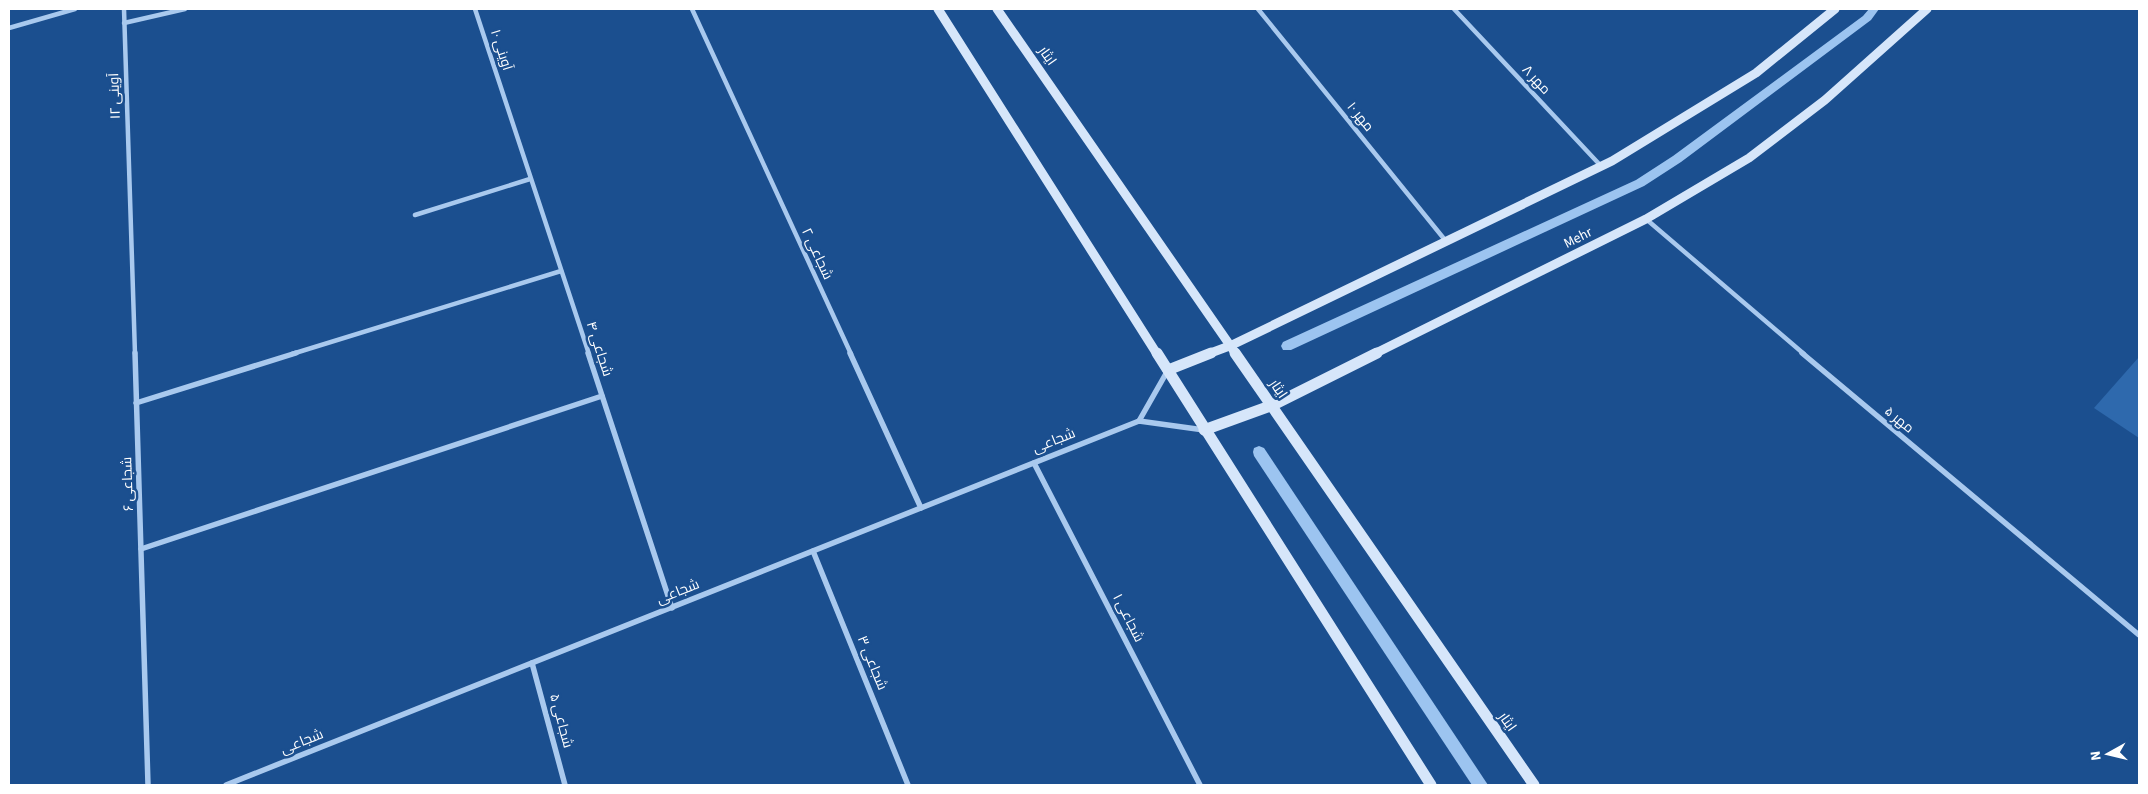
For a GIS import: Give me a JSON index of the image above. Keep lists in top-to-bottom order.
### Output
{
  "streets": {
    "street": [
      "۱۰ آوینی",
      "ایثار",
      "مهر ۸",
      "۱۲ آوینی",
      "مهر ۱۰",
      "Mehr",
      "شجاعی ۲",
      "شجاعی ۴",
      "مهر ۵",
      "شجاعی",
      "شجاعی ۶",
      "شجاعی ۱",
      "شجاعی ۳",
      "شجاعی ۵"
    ]
  },
  "crossings": [
    ["۱۰ آوینی", "شجاعی ۴"],
    ["ایثار", "Mehr"],
    ["۱۲ آوینی", "شجاعی ۶"],
    ["Mehr", "مهر ۵"],
    ["شجاعی ۲", "شجاعی"],
    ["شجاعی ۴", "شجاعی"],
    ["شجاعی", "شجاعی ۱"],
    ["شجاعی", "شجاعی ۳"],
    ["شجاعی", "شجاعی ۵"]
  ],
  "north": "left"
}
